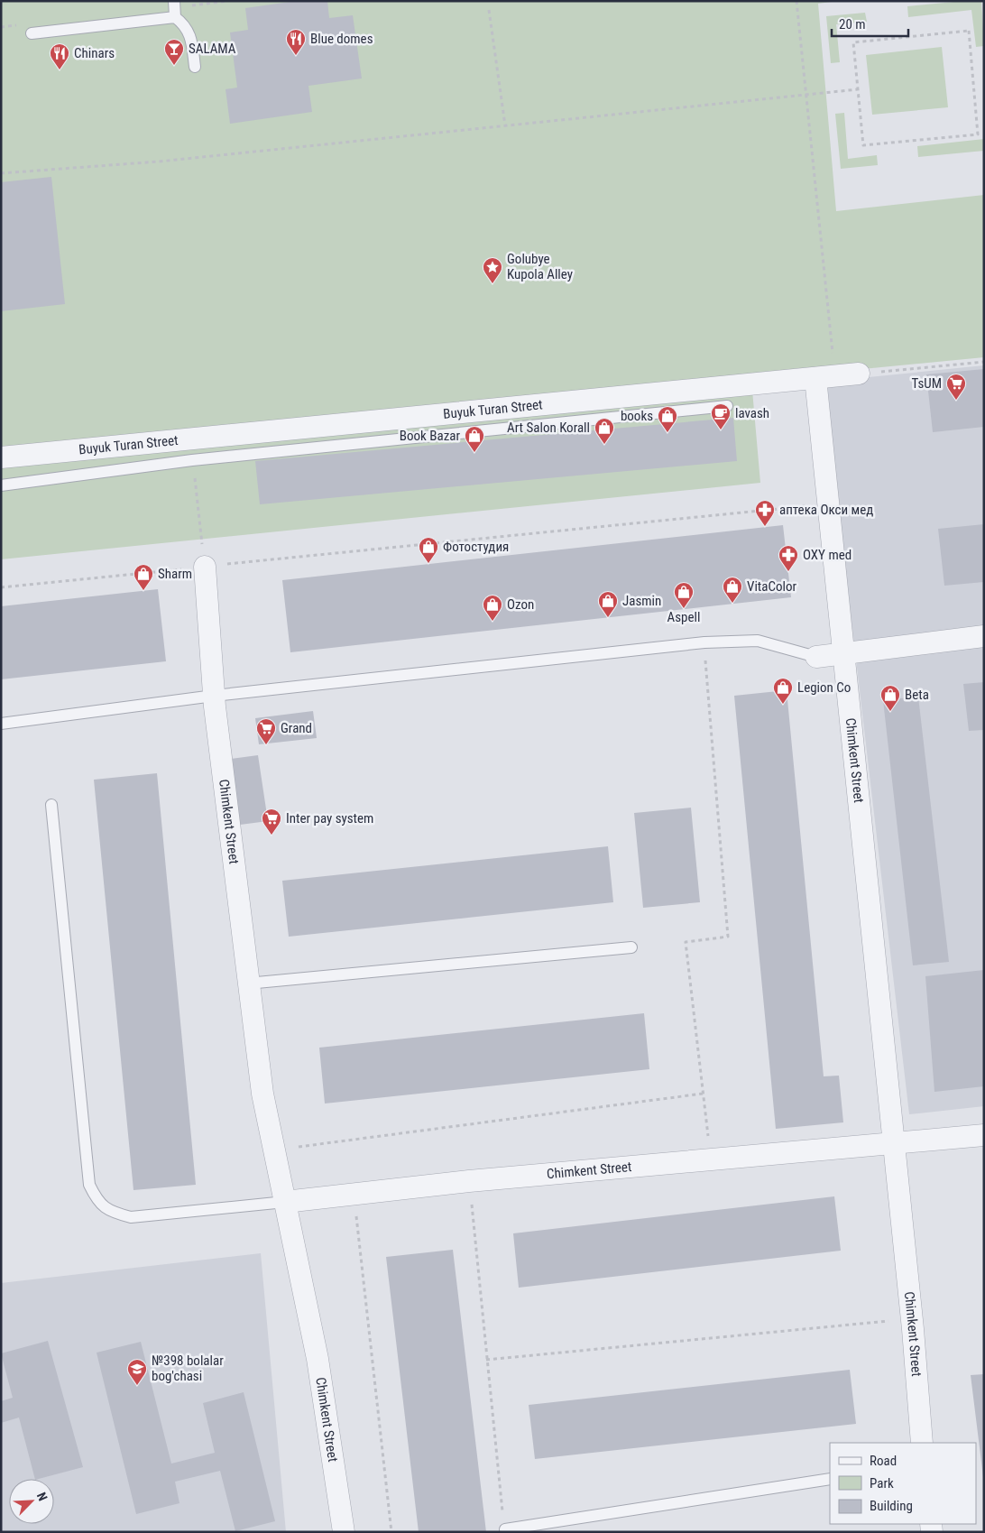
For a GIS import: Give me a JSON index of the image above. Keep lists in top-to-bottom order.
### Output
{
  "streets": {
    "street": ["Buyuk Turan Street", "Chimkent Street"]
  },
  "crossings": [
    ["Buyuk Turan Street", "Chimkent Street"]
  ],
  "places": {
    "restaurant": ["Blue domes", "Chinars"],
    "bar": ["SALAMA"],
    "place": ["Golubye Kupola Alley"],
    "supermarket": ["TsUM", "Grand", "Inter pay system"],
    "cafe": ["lavash"],
    "shop": [
      "books",
      "Art Salon Korall",
      "Book Bazar",
      "Фотостудия",
      "Sharm",
      "VitaColor",
      "Aspell",
      "Jasmin",
      "Ozon",
      "Legion Co",
      "Beta"
    ],
    "pharmacy": ["аптека Окси мед", "OXY med"],
    "school or university": ["№398 bolalar bog'chasi"]
  },
  "legend": ["Road", "Park", "Building"],
  "scale_bar": "20 m",
  "north": "top right"
}
